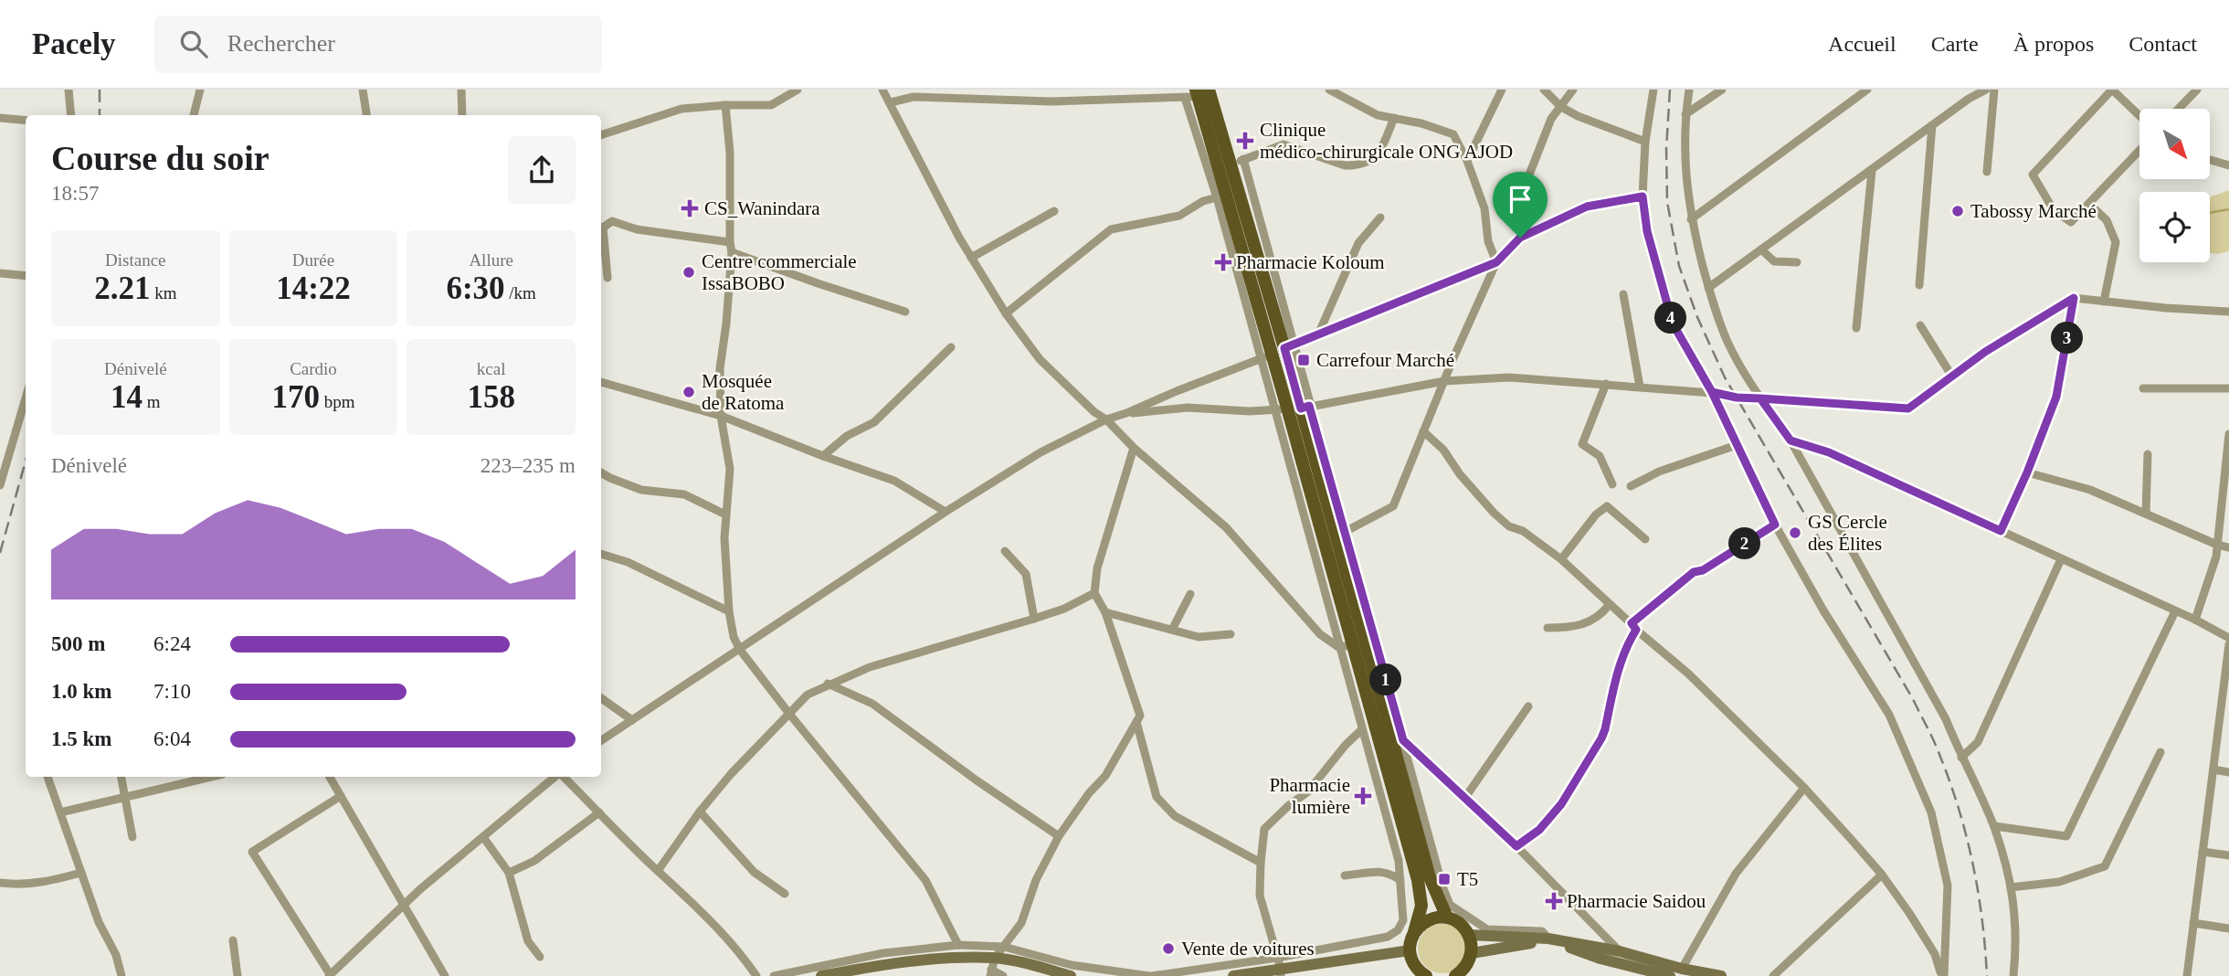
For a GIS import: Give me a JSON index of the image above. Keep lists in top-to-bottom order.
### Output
{
  "places": {
    "health": [
      "Clinique médico-chirurgicale ONG AJOD",
      "CS_Wanindara",
      "Pharmacie Koloum",
      "Pharmacie lumière",
      "Pharmacie Saidou"
    ],
    "other": [
      "Tabossy Marché",
      "Centre commerciale IssaBOBO",
      "Mosquée de Ratoma",
      "GS Cercle des Élites",
      "Vente de voitures"
    ],
    "transit": ["Carrefour Marché", "T5"]
  },
  "north": "bottom right",
  "page": {
    "header": "Pacely",
    "search": "Rechercher",
    "nav": [
      "Accueil",
      "Carte",
      "À propos",
      "Contact"
    ],
    "heading": ["Course du soir", "18:57"],
    "stats": [
      ["Distance", "2.21 km"],
      ["Durée", "14:22"],
      ["Allure", "6:30 /km"],
      ["Dénivelé", "14 m"],
      ["Cardio", "170 bpm"],
      ["kcal", "158"]
    ],
    "pins": [
      "4",
      "3",
      "2",
      "1"
    ],
    "chart": ["Dénivelé", "223–235 m"],
    "list": [
      {
        "name": "500 m",
        "note": "6:24"
      },
      {
        "name": "1.0 km",
        "note": "7:10"
      },
      {
        "name": "1.5 km",
        "note": "6:04"
      }
    ]
  }
}
